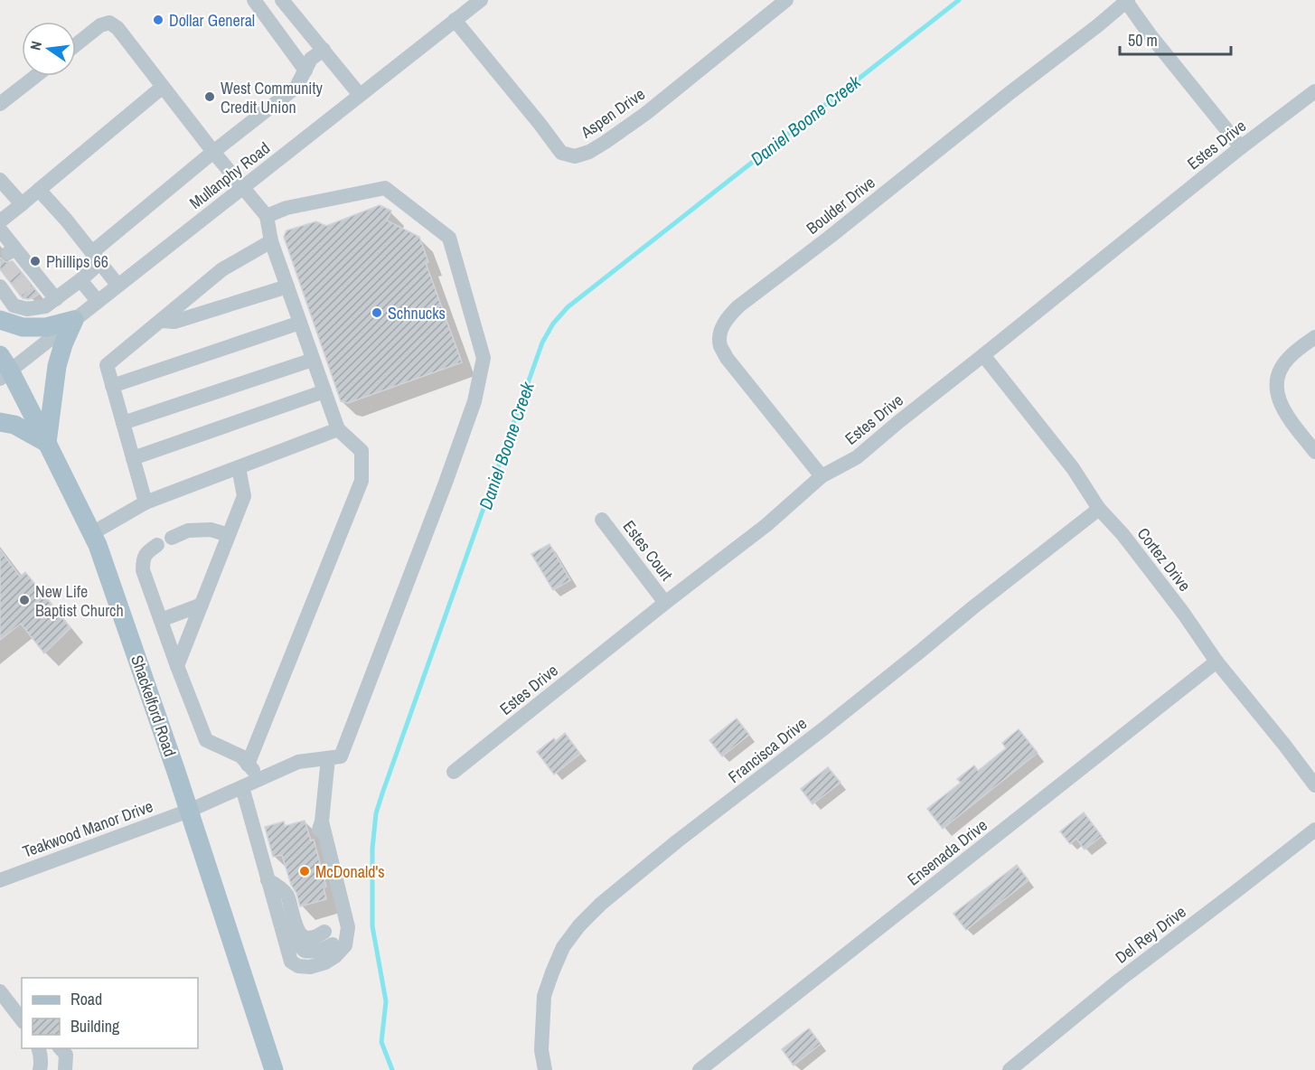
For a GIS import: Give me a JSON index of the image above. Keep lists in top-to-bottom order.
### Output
{
  "streets": {
    "main road": ["Shackelford Road"],
    "street": [
      "Aspen Drive",
      "Estes Drive",
      "Mullanphy Road",
      "Boulder Drive",
      "Estes Court",
      "Cortez Drive",
      "Francisca Drive",
      "Teakwood Manor Drive",
      "Ensenada Drive",
      "Del Rey Drive"
    ]
  },
  "crossings": [
    ["Aspen Drive", "Mullanphy Road"],
    ["Estes Drive", "Boulder Drive"],
    ["Estes Drive", "Estes Court"],
    ["Estes Drive", "Cortez Drive"],
    ["Mullanphy Road", "Shackelford Road"],
    ["Cortez Drive", "Francisca Drive"],
    ["Cortez Drive", "Ensenada Drive"],
    ["Shackelford Road", "Teakwood Manor Drive"]
  ],
  "water": ["Daniel Boone Creek"],
  "places": [
    "Dollar General",
    "West Community Credit Union",
    "Phillips 66",
    "Schnucks",
    "New Life Baptist Church",
    "McDonald's"
  ],
  "legend": ["Road", "Building"],
  "scale_bar": "50 m",
  "north": "left"
}
